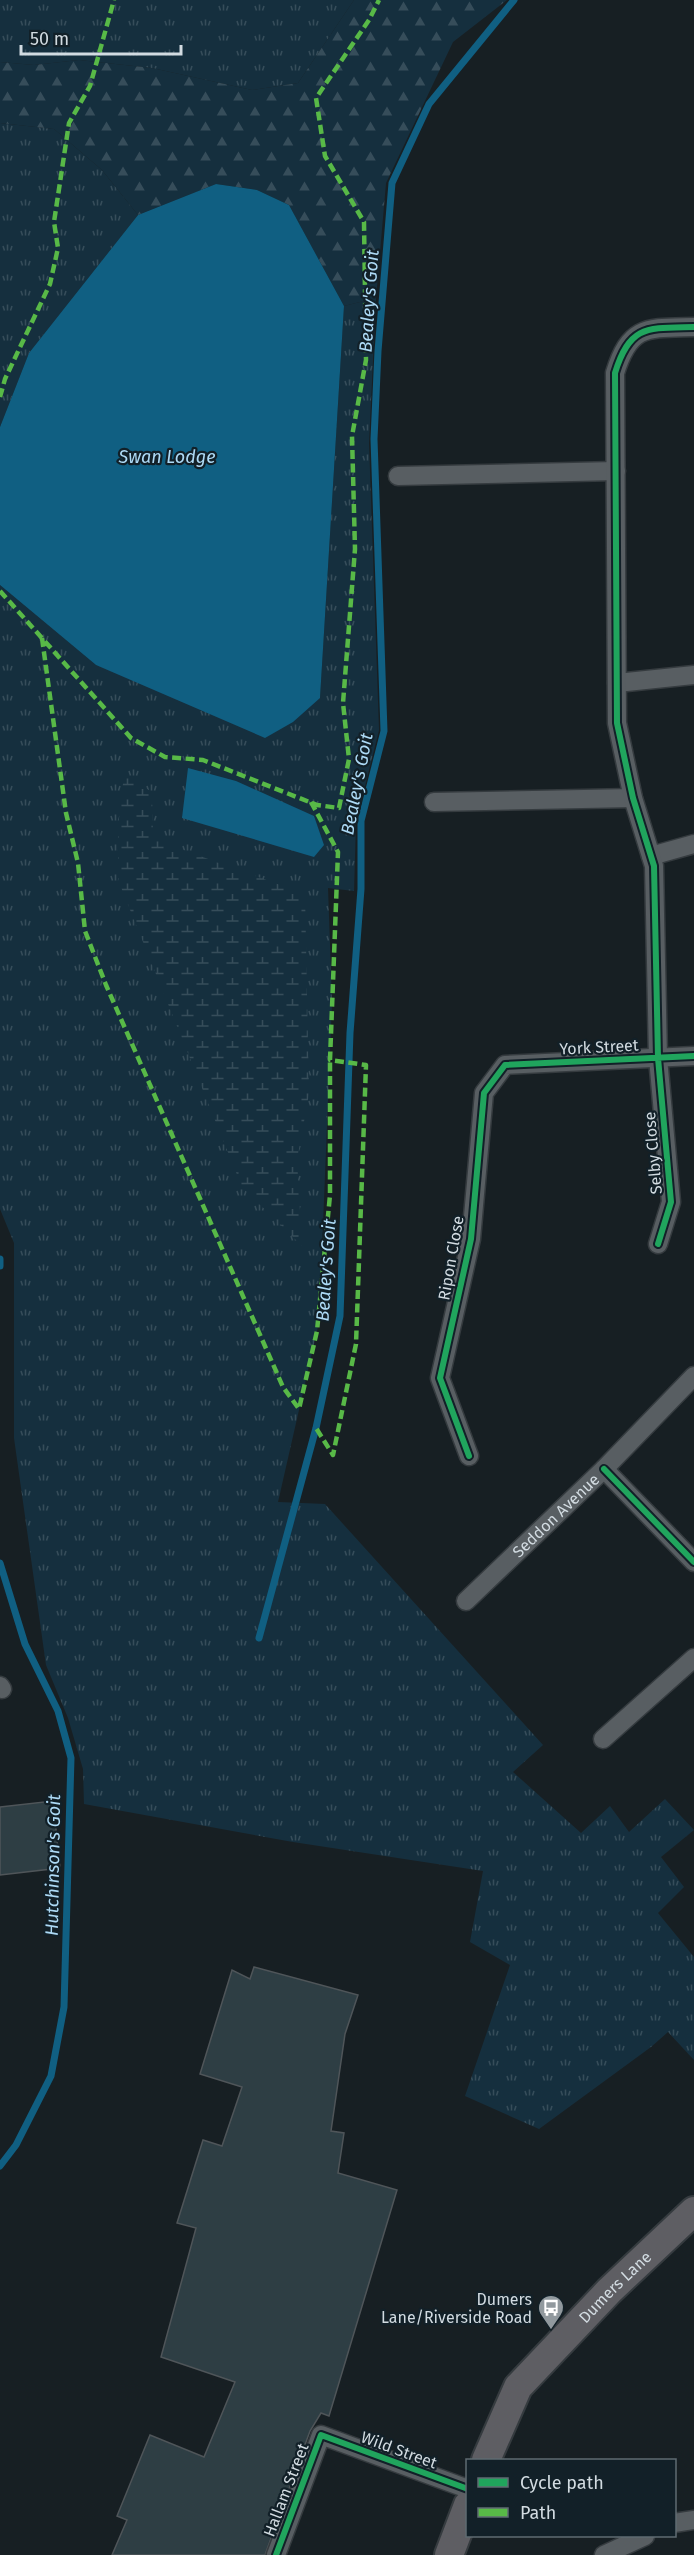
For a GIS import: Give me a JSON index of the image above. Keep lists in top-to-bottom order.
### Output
{
  "streets": {
    "main road": ["Dumers Lane"],
    "street": [
      "York Street",
      "Selby Close",
      "Ripon Close",
      "Seddon Avenue",
      "Wild Street",
      "Hallam Street"
    ]
  },
  "crossings": [
    ["York Street", "Selby Close"],
    ["York Street", "Ripon Close"],
    ["Wild Street", "Hallam Street"]
  ],
  "water": ["Bealey's Goit", "Swan Lodge", "Hutchinson's Goit"],
  "places": {
    "bus stop": ["Dumers Lane/Riverside Road"]
  },
  "legend": ["Cycle path", "Path"],
  "scale_bar": "50 m"
}
